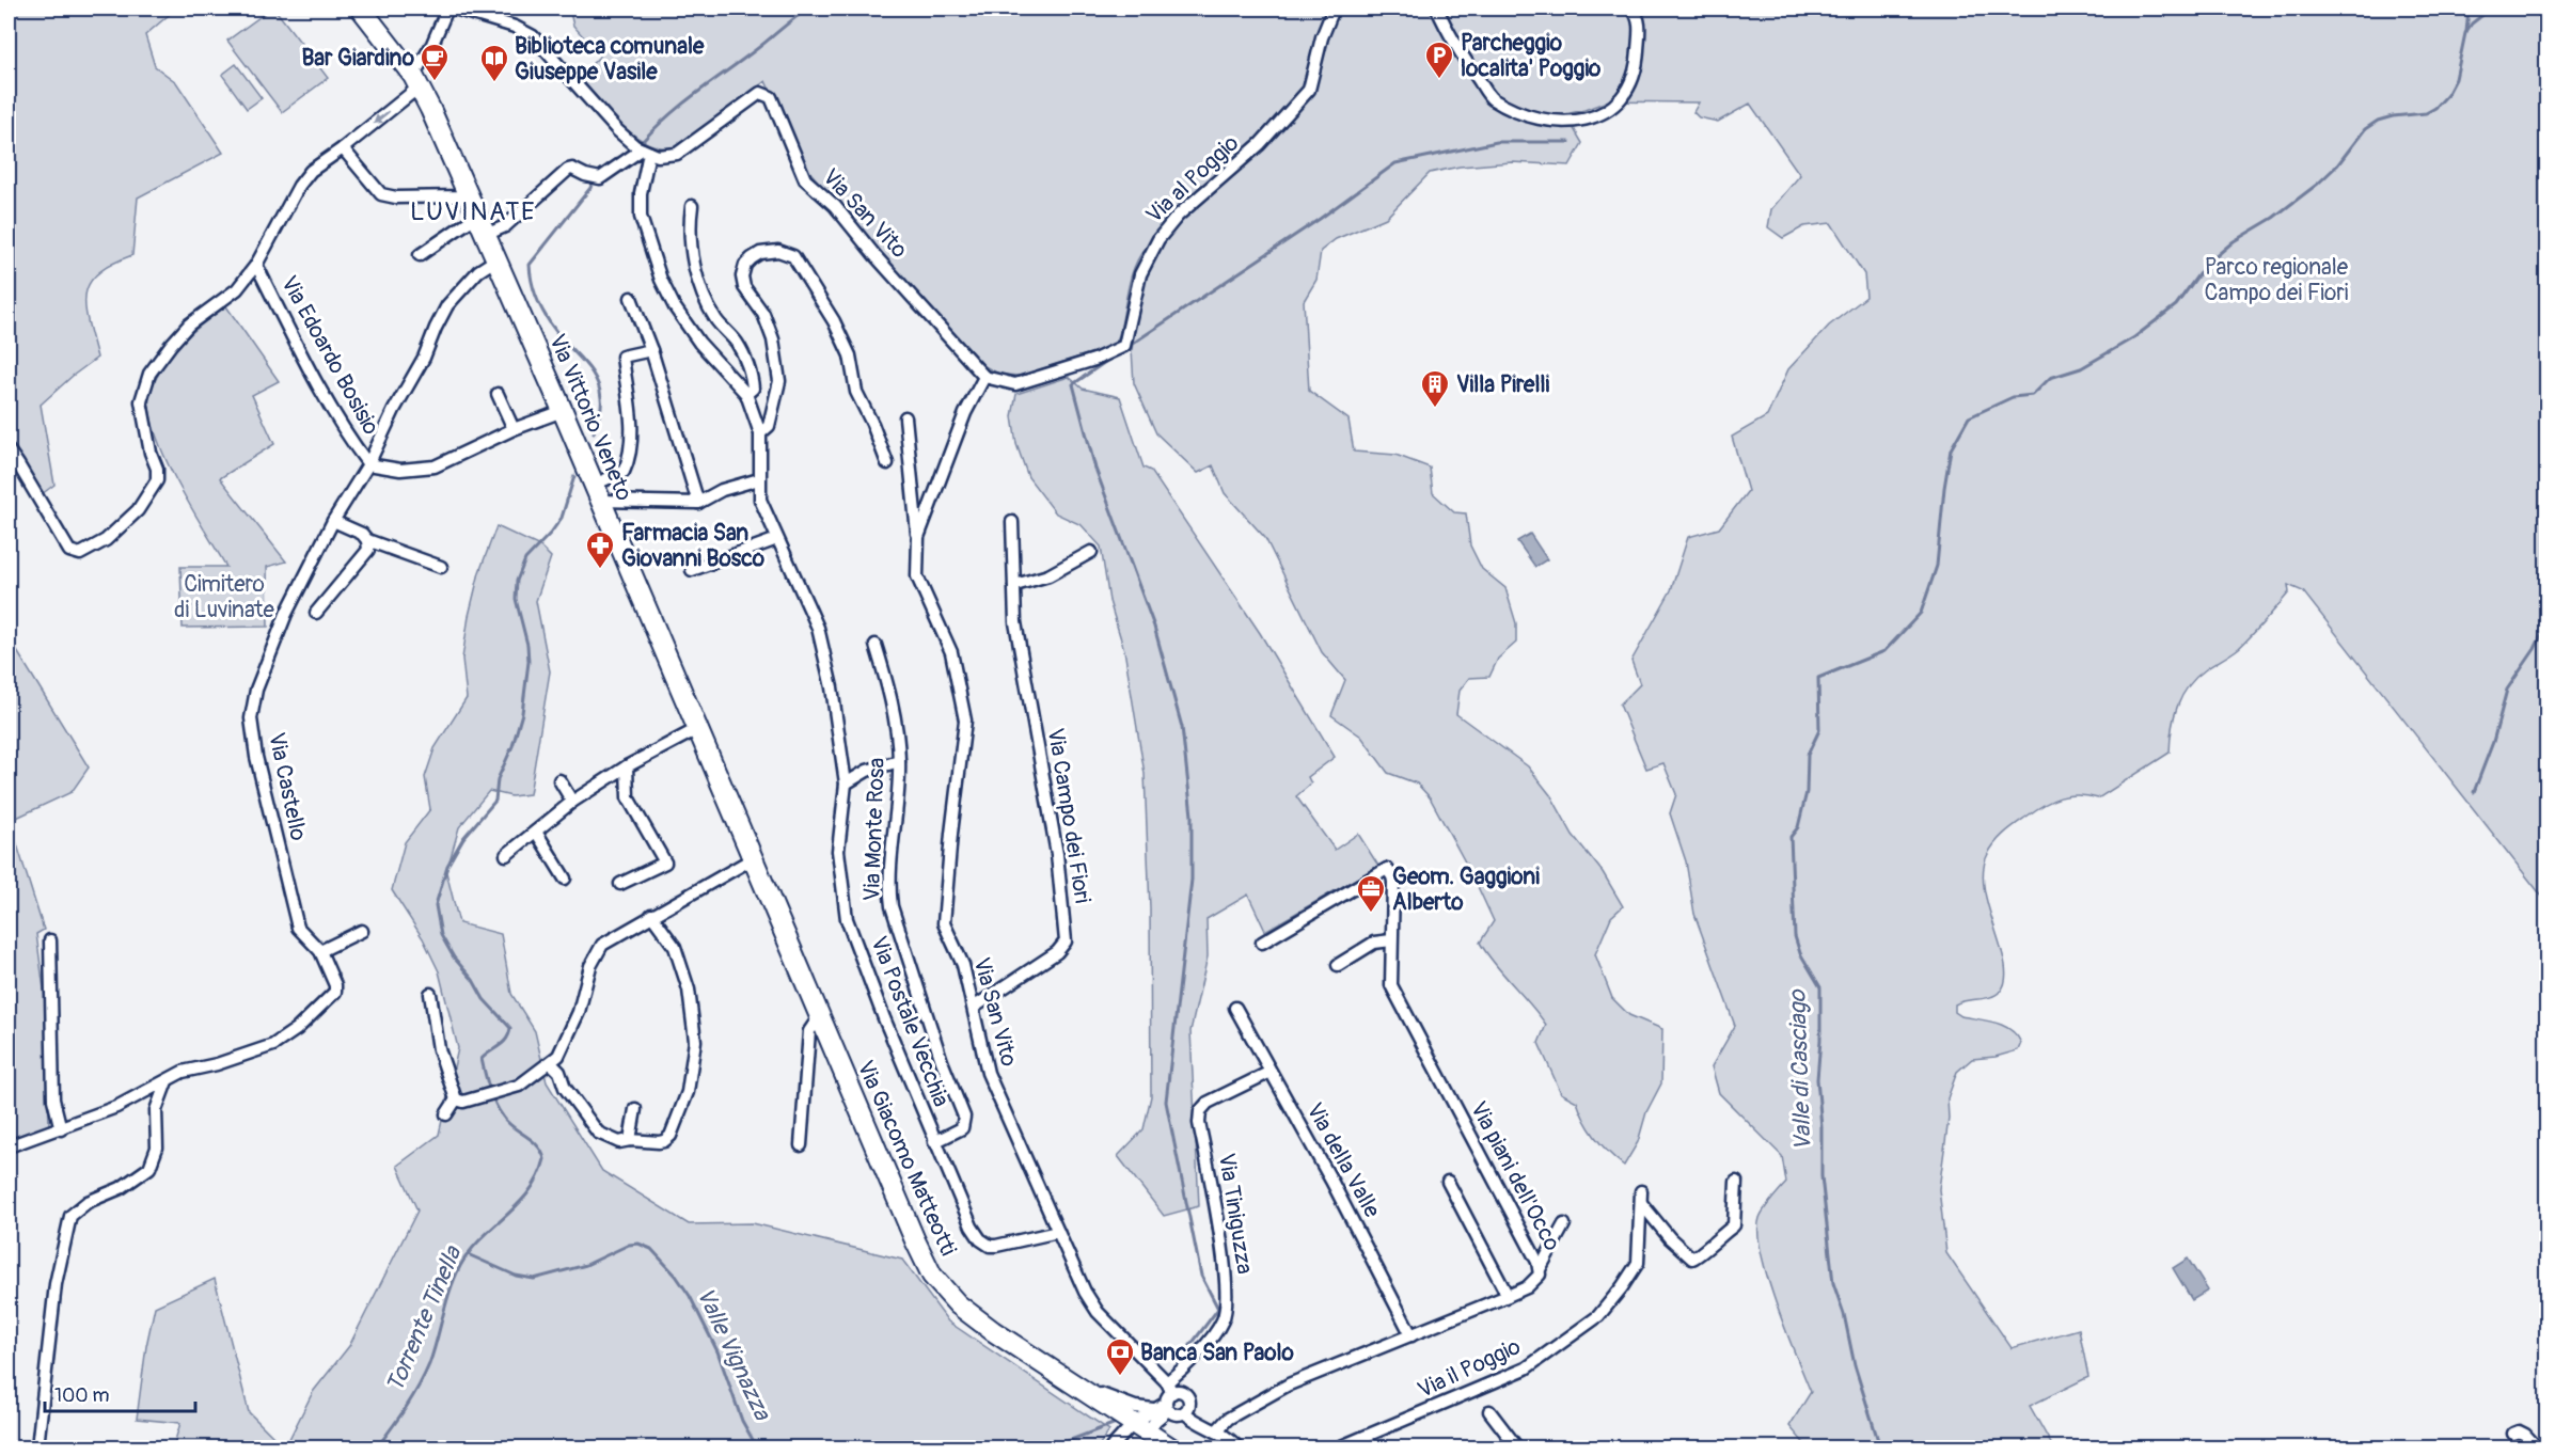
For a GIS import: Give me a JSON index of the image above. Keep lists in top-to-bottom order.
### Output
{
  "streets": {
    "main road": ["Via Vittorio Veneto", "Via Giacomo Matteotti"],
    "street": [
      "Via al Poggio",
      "Via San Vito",
      "Via Edoardo Bosisio",
      "Via Castello",
      "Via Campo dei Fiori",
      "Via Monte Rosa",
      "Via Postale Vecchia",
      "Via della Valle",
      "Via piani dell'Occo",
      "Via Tiniguzza",
      "Via il Poggio"
    ]
  },
  "crossings": [
    ["Via al Poggio", "Via San Vito"],
    ["Via San Vito", "Via Campo dei Fiori"],
    ["Via San Vito", "Via Postale Vecchia"],
    ["Via Edoardo Bosisio", "Via Vittorio Veneto"],
    ["Via Edoardo Bosisio", "Via Castello"],
    ["Via Vittorio Veneto", "Via Castello"],
    ["Via Vittorio Veneto", "Via Giacomo Matteotti"],
    ["Via Monte Rosa", "Via Postale Vecchia"],
    ["Via della Valle", "Via piani dell'Occo"],
    ["Via della Valle", "Via Tiniguzza"]
  ],
  "districts": ["LUVINATE"],
  "water": ["Valle di Casciago", "Torrente Tinella", "Valle Vignazza"],
  "parks": ["Parco regionale Campo dei Fiori", "Cimitero di Luvinate"],
  "places": {
    "parking": ["Parcheggio localita' Poggio"],
    "cafe": ["Bar Giardino"],
    "library": ["Biblioteca comunale Giuseppe Vasile"],
    "building": ["Villa Pirelli"],
    "pharmacy": ["Farmacia San Giovanni Bosco"],
    "office": ["Geom. Gaggioni Alberto"],
    "bank": ["Banca San Paolo"]
  },
  "scale_bar": "100 m"
}
